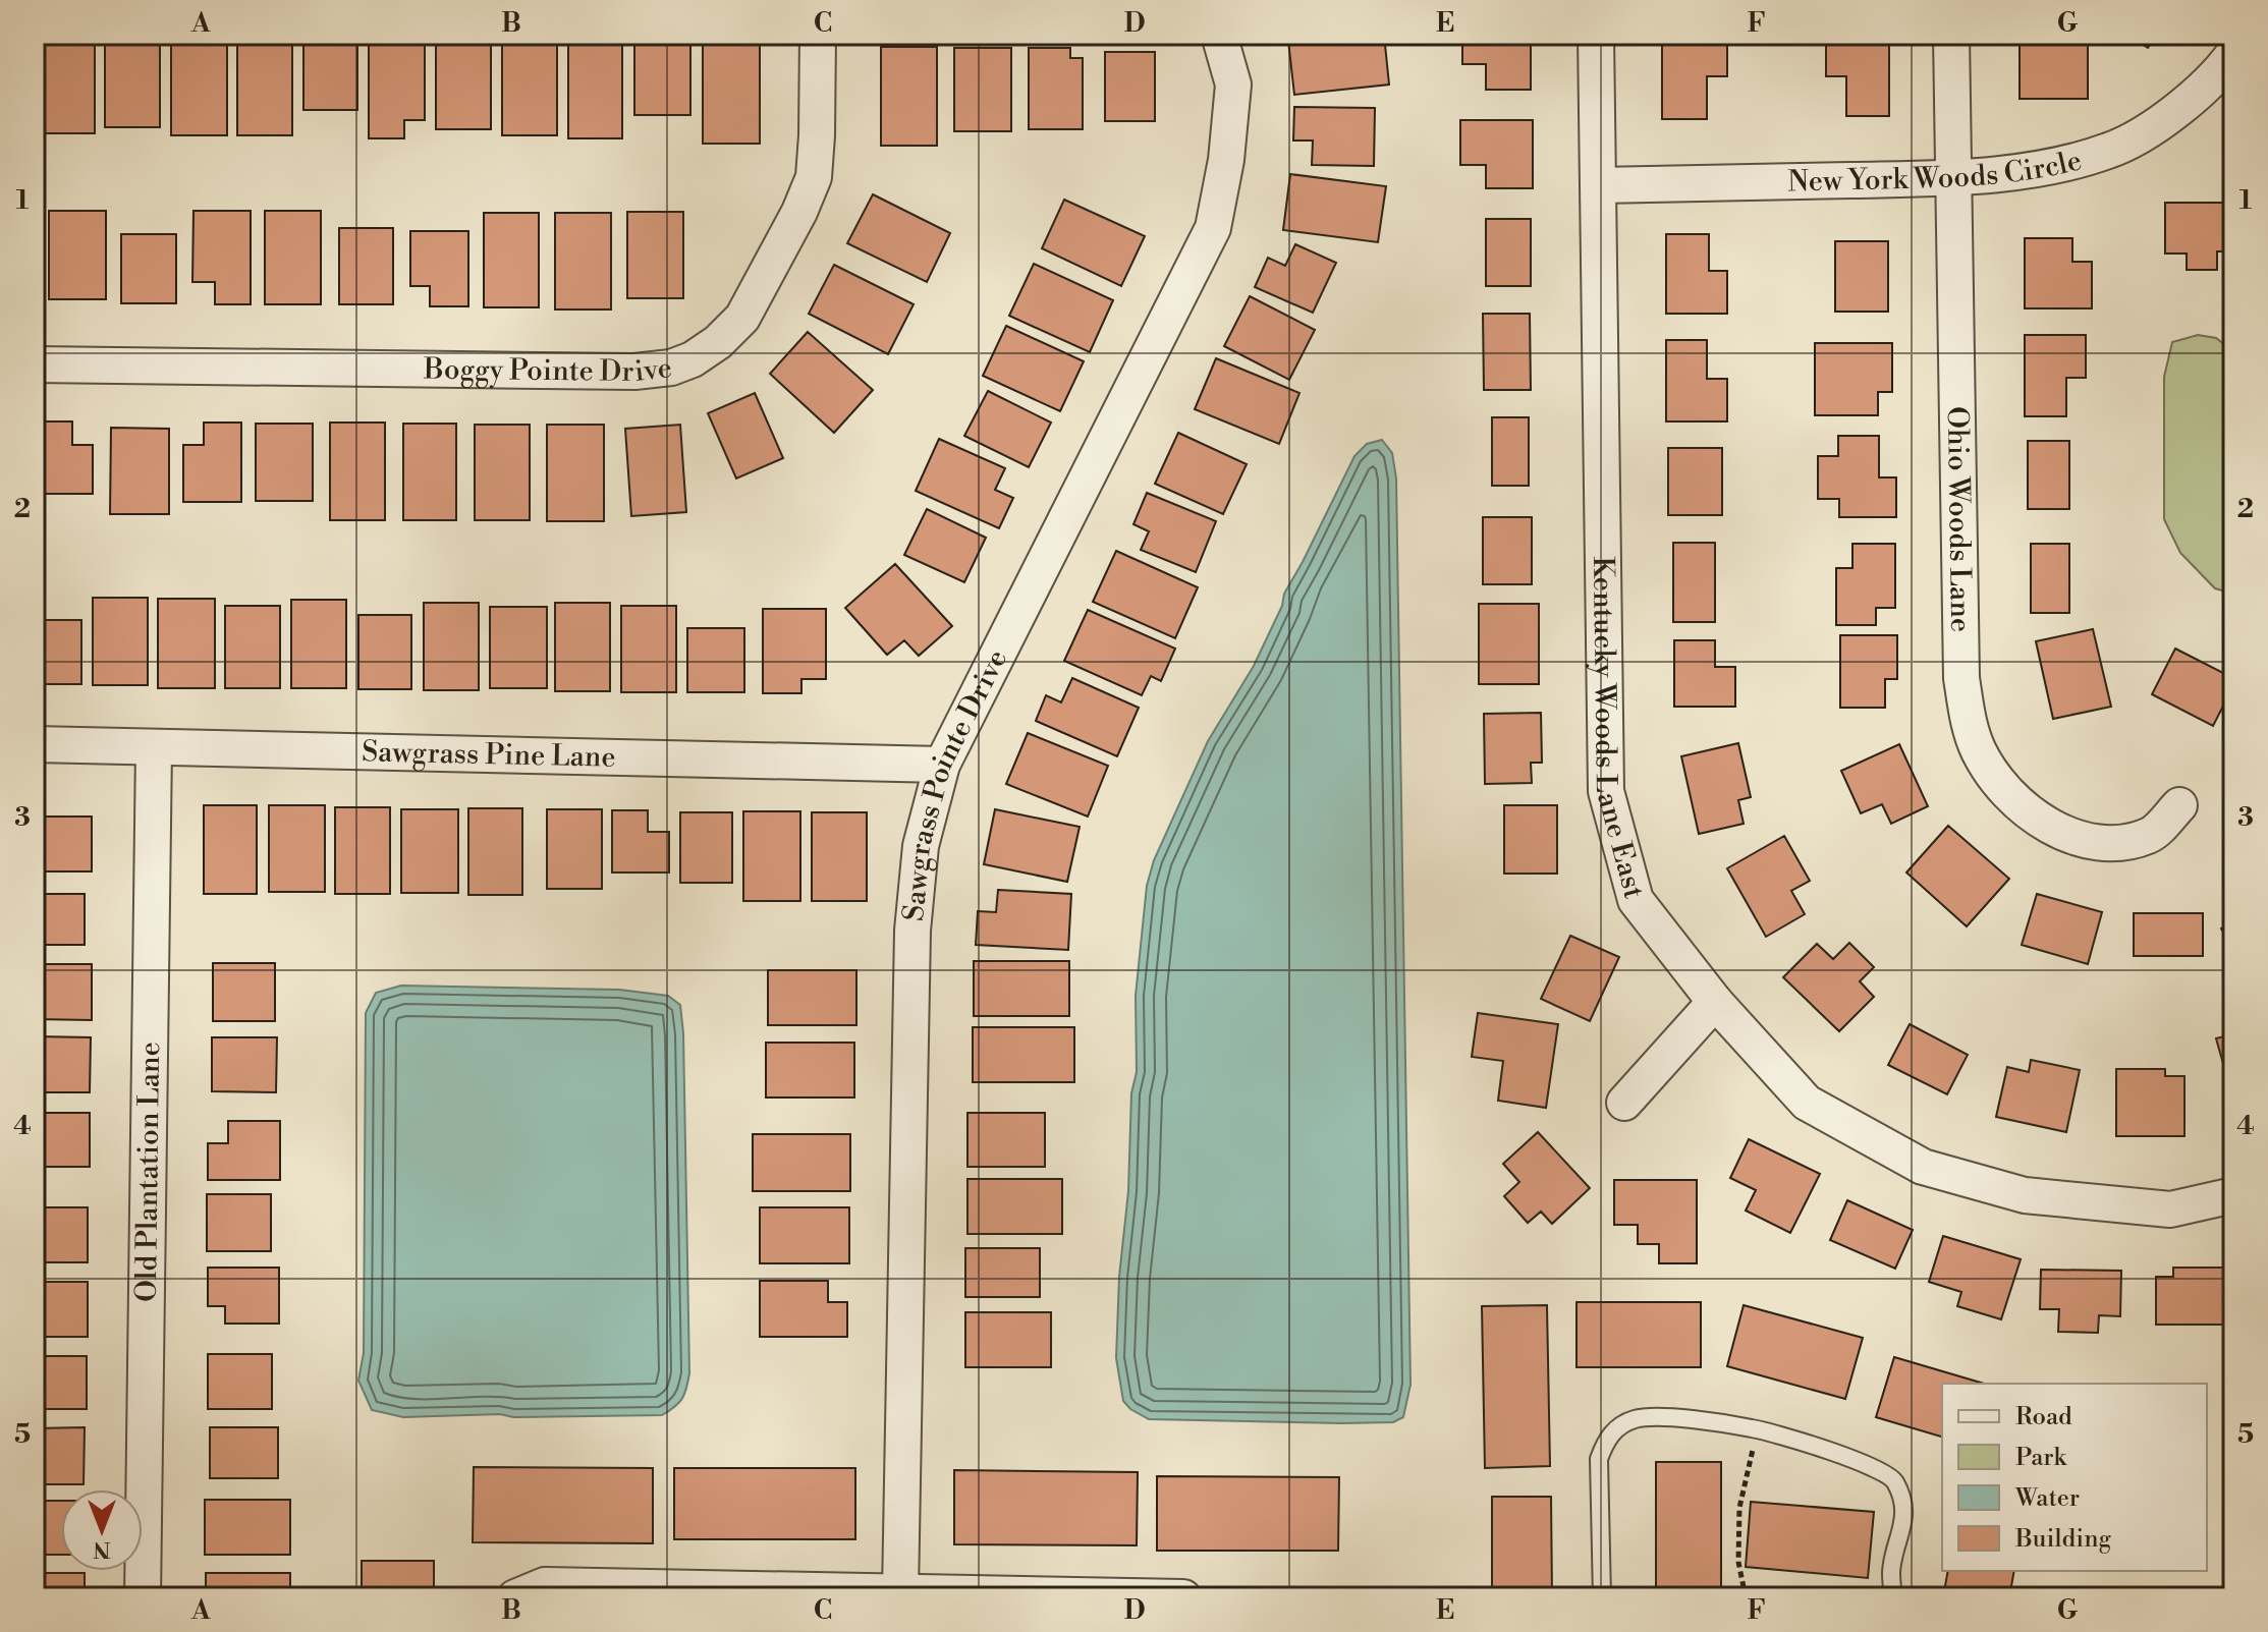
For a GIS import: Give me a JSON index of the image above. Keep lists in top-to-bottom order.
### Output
{
  "streets": {
    "street": [
      "New York Woods Circle",
      "Boggy Pointe Drive",
      "Ohio Woods Lane",
      "Kentucky Woods Lane East",
      "Sawgrass Pine Lane",
      "Sawgrass Pointe Drive",
      "Old Plantation Lane"
    ]
  },
  "crossings": [
    ["New York Woods Circle", "Ohio Woods Lane"],
    ["New York Woods Circle", "Kentucky Woods Lane East"],
    ["Sawgrass Pine Lane", "Sawgrass Pointe Drive"],
    ["Sawgrass Pine Lane", "Old Plantation Lane"]
  ],
  "legend": [
    "Road",
    "Park",
    "Water",
    "Building"
  ],
  "north": "bottom",
  "grid": {
    "columns": [
      "A",
      "B",
      "C",
      "D",
      "E",
      "F",
      "G"
    ],
    "rows": [
      "1",
      "2",
      "3",
      "4",
      "5"
    ]
  }
}
